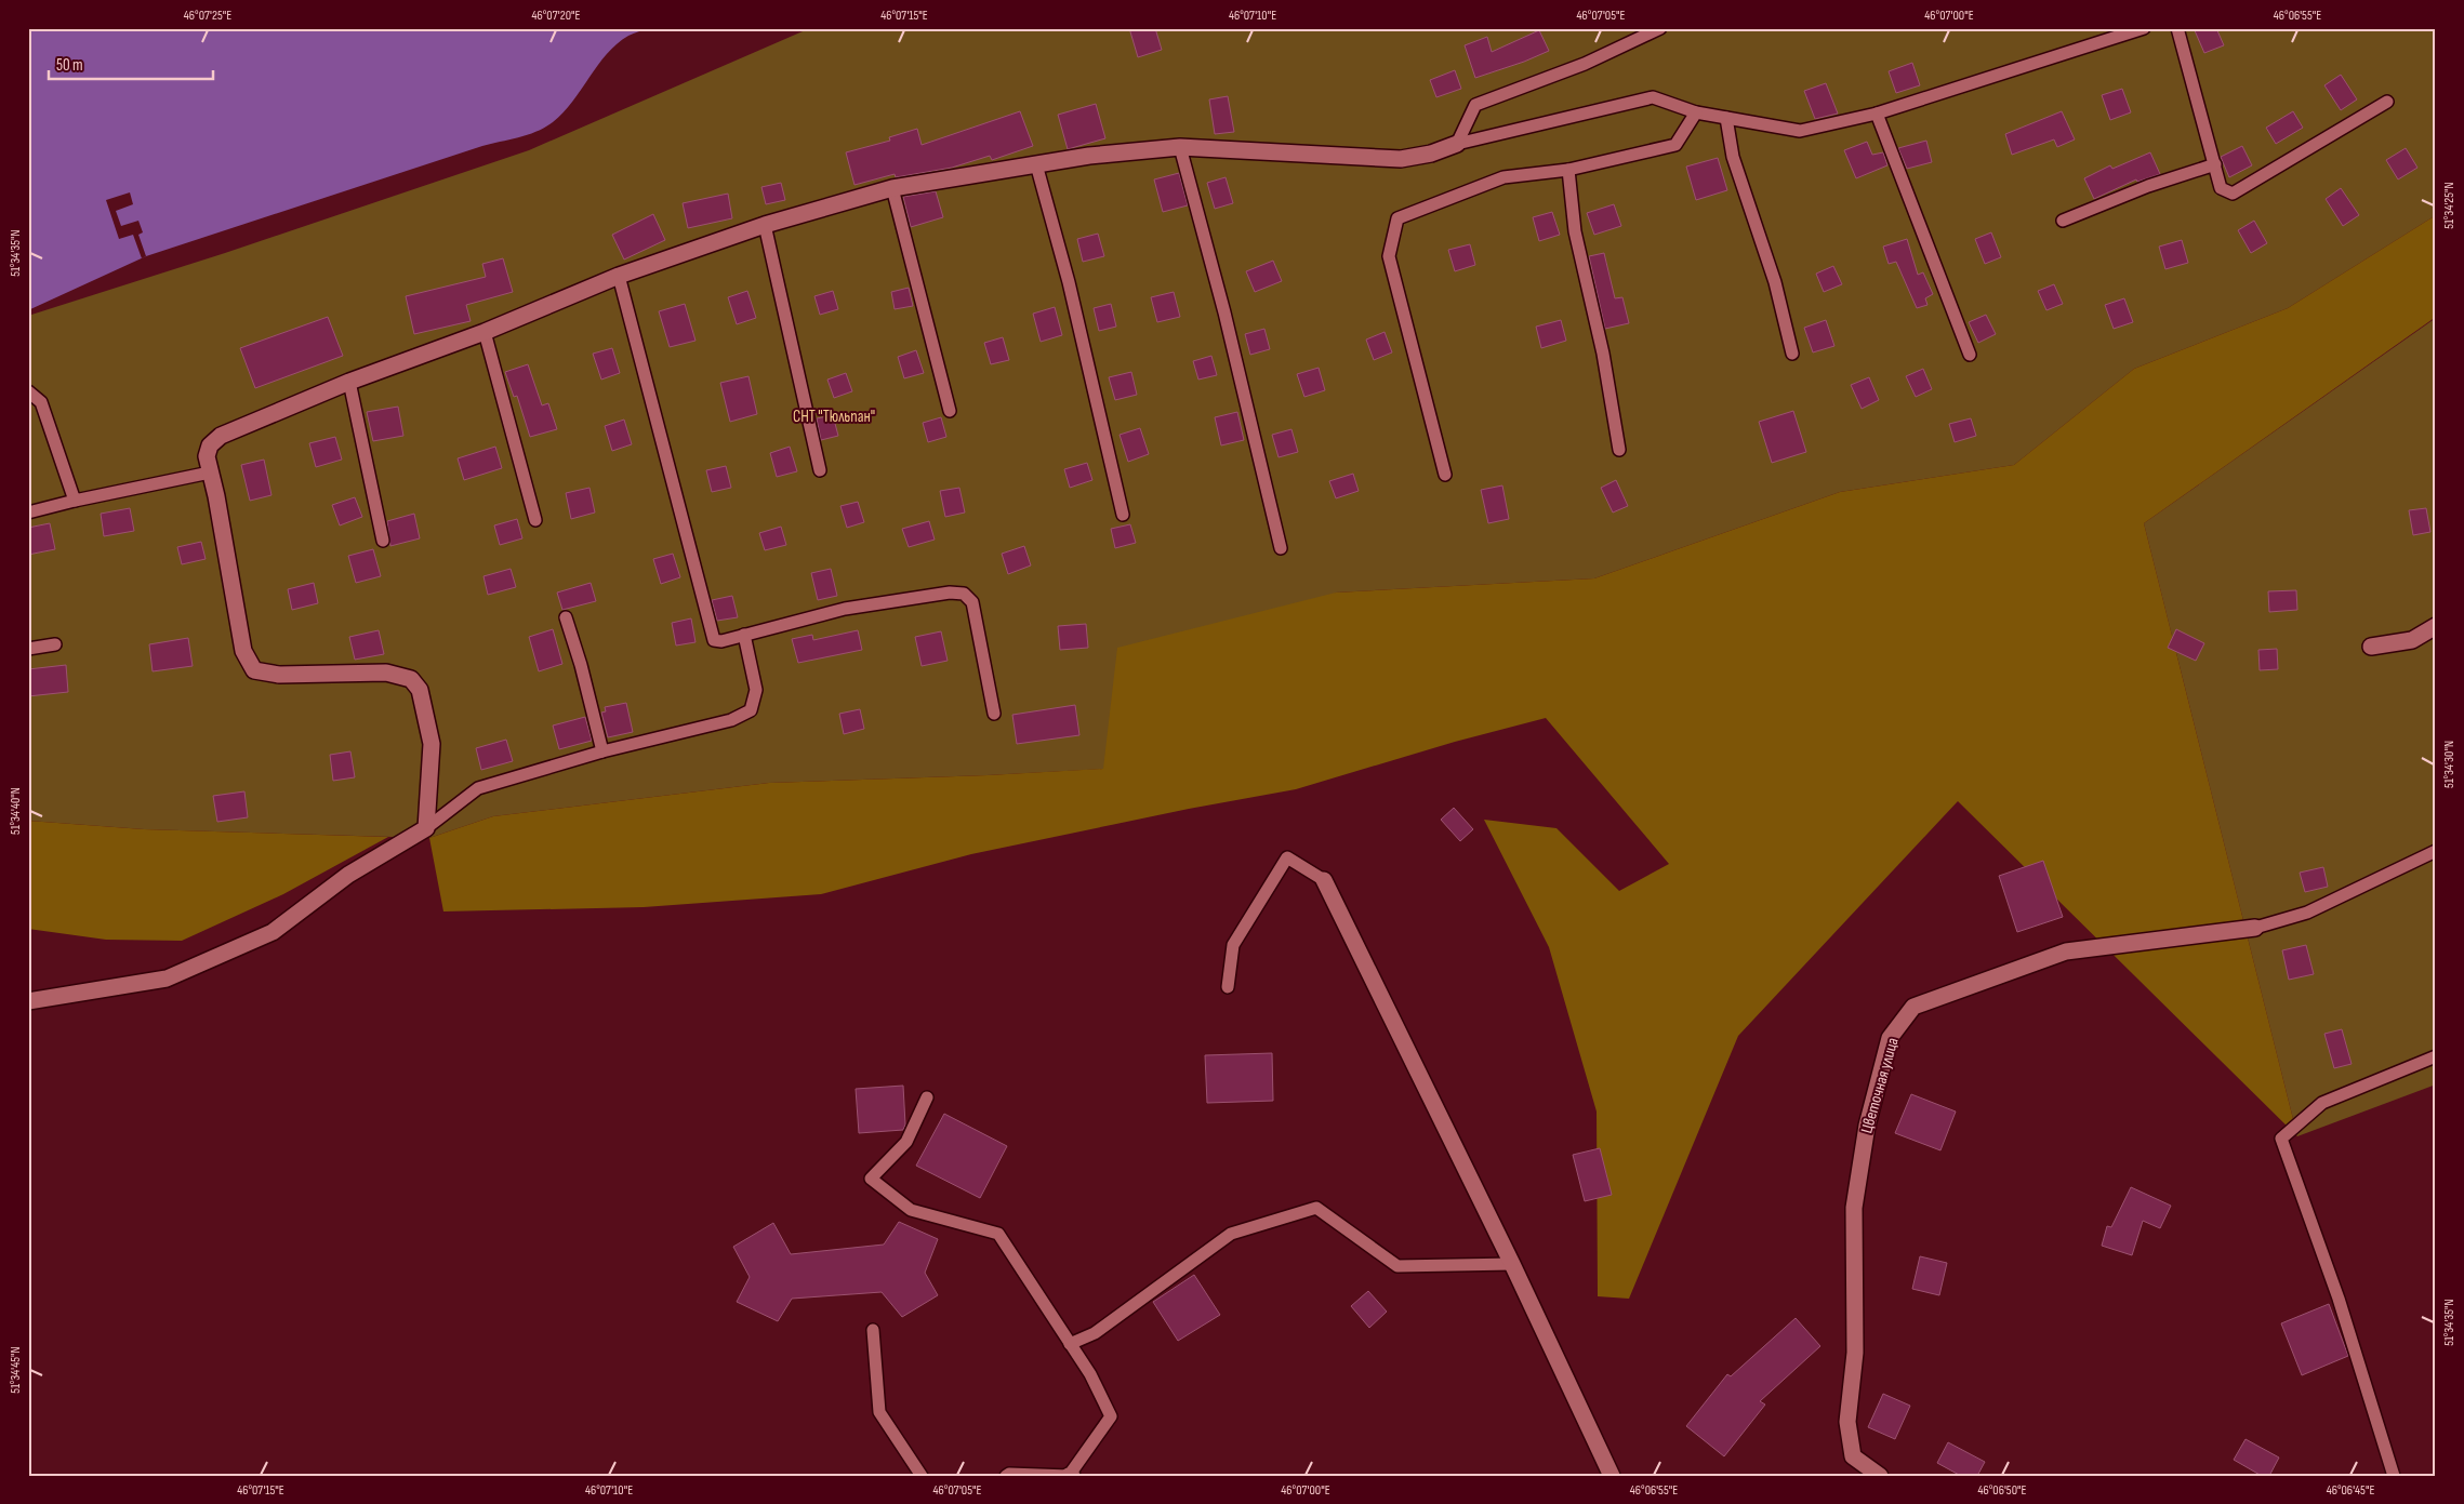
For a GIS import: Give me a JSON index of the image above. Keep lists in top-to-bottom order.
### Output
{
  "streets": {
    "street": ["Цветочная улица"]
  },
  "parks": ["СНТ \"Тюльпан\""],
  "scale_bar": "50 m",
  "coordinates": [
    "46°07'25\"E",
    "46°07'20\"E",
    "46°07'15\"E",
    "46°07'10\"E",
    "46°07'05\"E",
    "46°07'00\"E",
    "46°06'55\"E",
    "51°34'25\"N",
    "51°34'35\"N",
    "51°34'30\"N",
    "51°34'40\"N",
    "51°34'45\"N",
    "46°06'50\"E",
    "46°06'45\"E"
  ]
}
